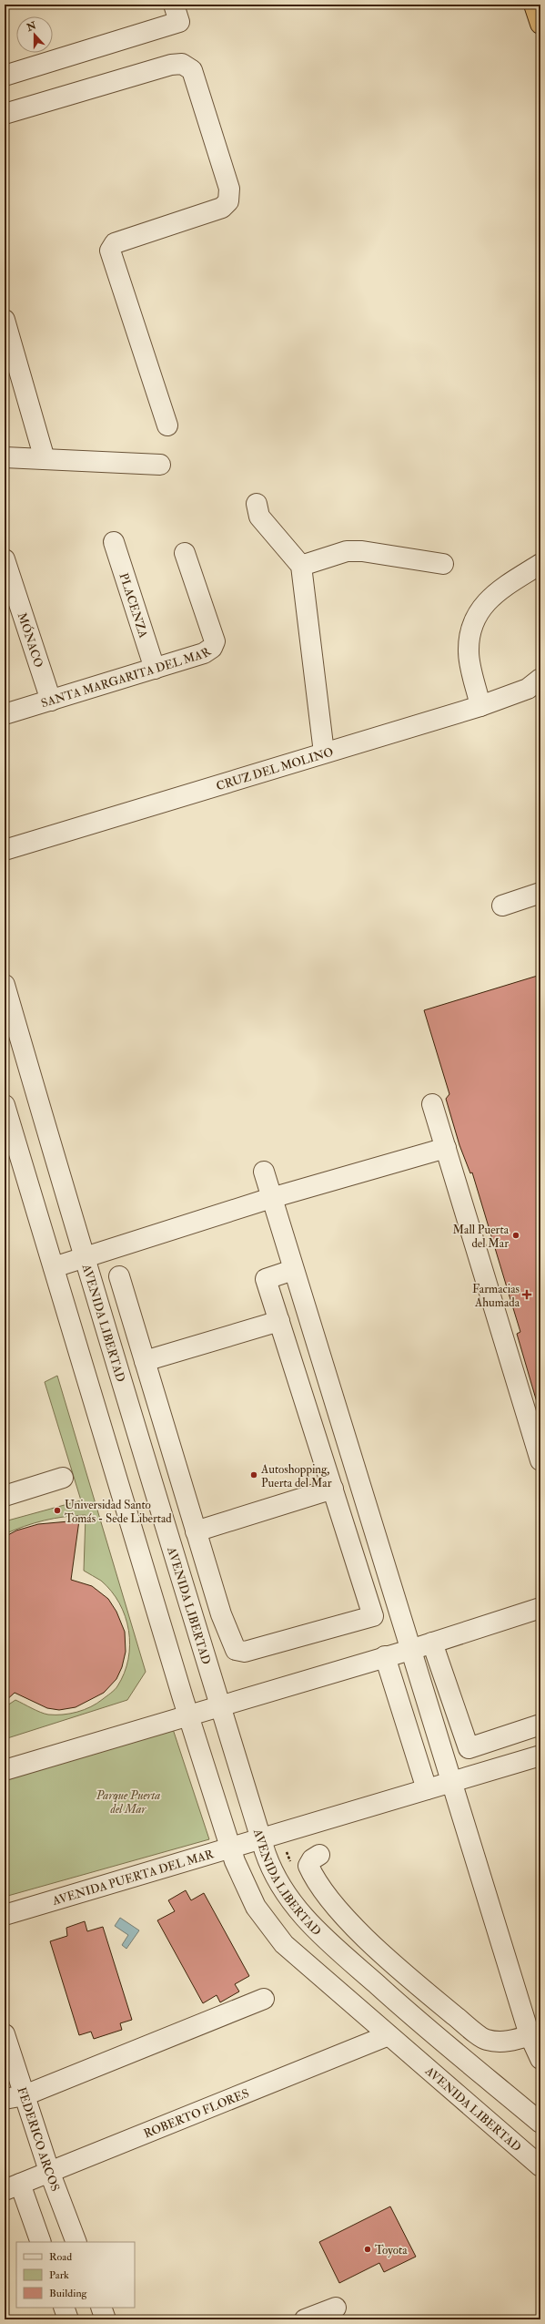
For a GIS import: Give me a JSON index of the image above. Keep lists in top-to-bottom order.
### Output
{
  "streets": {
    "street": [
      "PLACENZA",
      "MÓNACO",
      "SANTA MARGARITA DEL MAR",
      "CRUZ DEL MOLINO",
      "AVENIDA LIBERTAD",
      "AVENIDA PUERTA DEL MAR",
      "ROBERTO FLORES",
      "FEDERICO ARCOS"
    ]
  },
  "crossings": [
    ["PLACENZA", "SANTA MARGARITA DEL MAR"],
    ["MÓNACO", "SANTA MARGARITA DEL MAR"],
    ["AVENIDA LIBERTAD", "AVENIDA PUERTA DEL MAR"],
    ["AVENIDA LIBERTAD", "ROBERTO FLORES"],
    ["ROBERTO FLORES", "FEDERICO ARCOS"]
  ],
  "parks": ["Parque Puerta del Mar"],
  "places": {
    "other": [
      "Mall Puerta del Mar",
      "Autoshopping, Puerta del Mar",
      "Universidad Santo Tomás - Sede Libertad",
      "Toyota"
    ],
    "health": ["Farmacias Ahumada"]
  },
  "legend": ["Road", "Park", "Building"],
  "north": "top"
}
